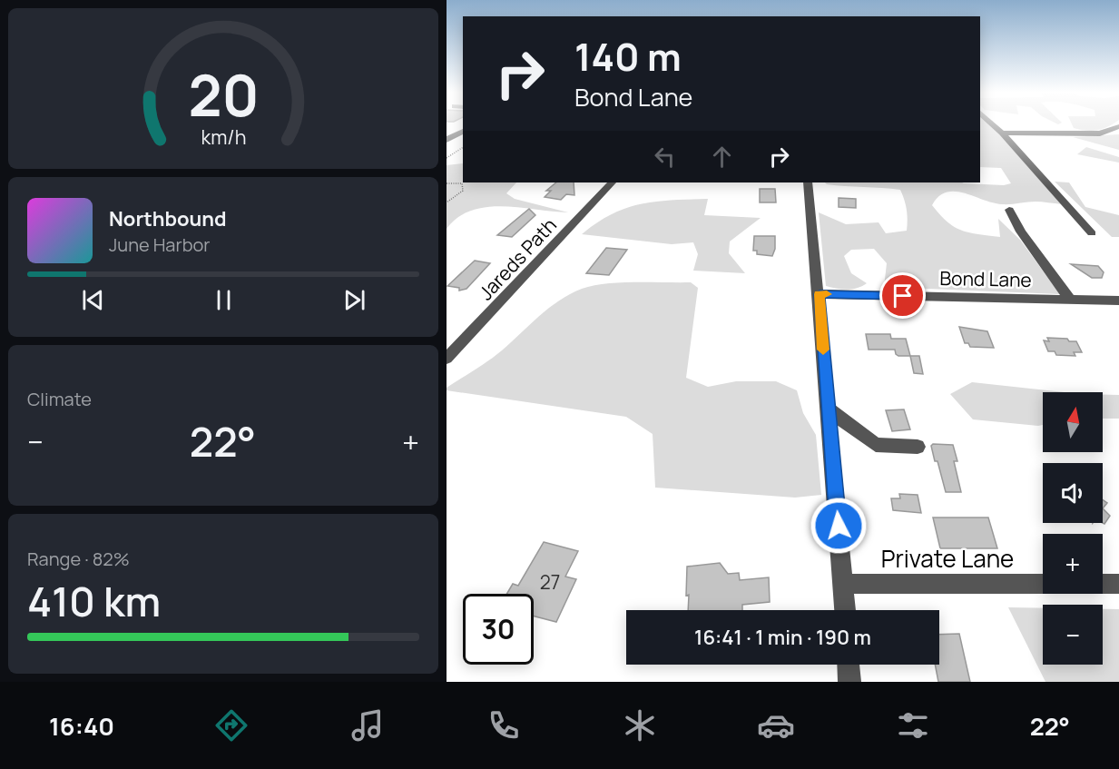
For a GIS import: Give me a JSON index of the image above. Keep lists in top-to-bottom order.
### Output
{
  "streets": {
    "street": ["Jareds Path", "Bond Lane", "Private Lane"]
  },
  "house_numbers": ["27"],
  "north": "top",
  "page": {
    "turn": ["140 m", "Bond Lane"],
    "song": ["Northbound", "June Harbor"],
    "tile": [
      "Climate",
      ["Range · 82%", "410 km"]
    ],
    "map_buttons": ["+", "−"],
    "heat": ["−", "22°", "+"],
    "limit": "30",
    "trip": "16:41 · 1 min · 190 m",
    "tabs": ["16:40", "22°"],
    "gauge": ["20", "km/h"]
  }
}
